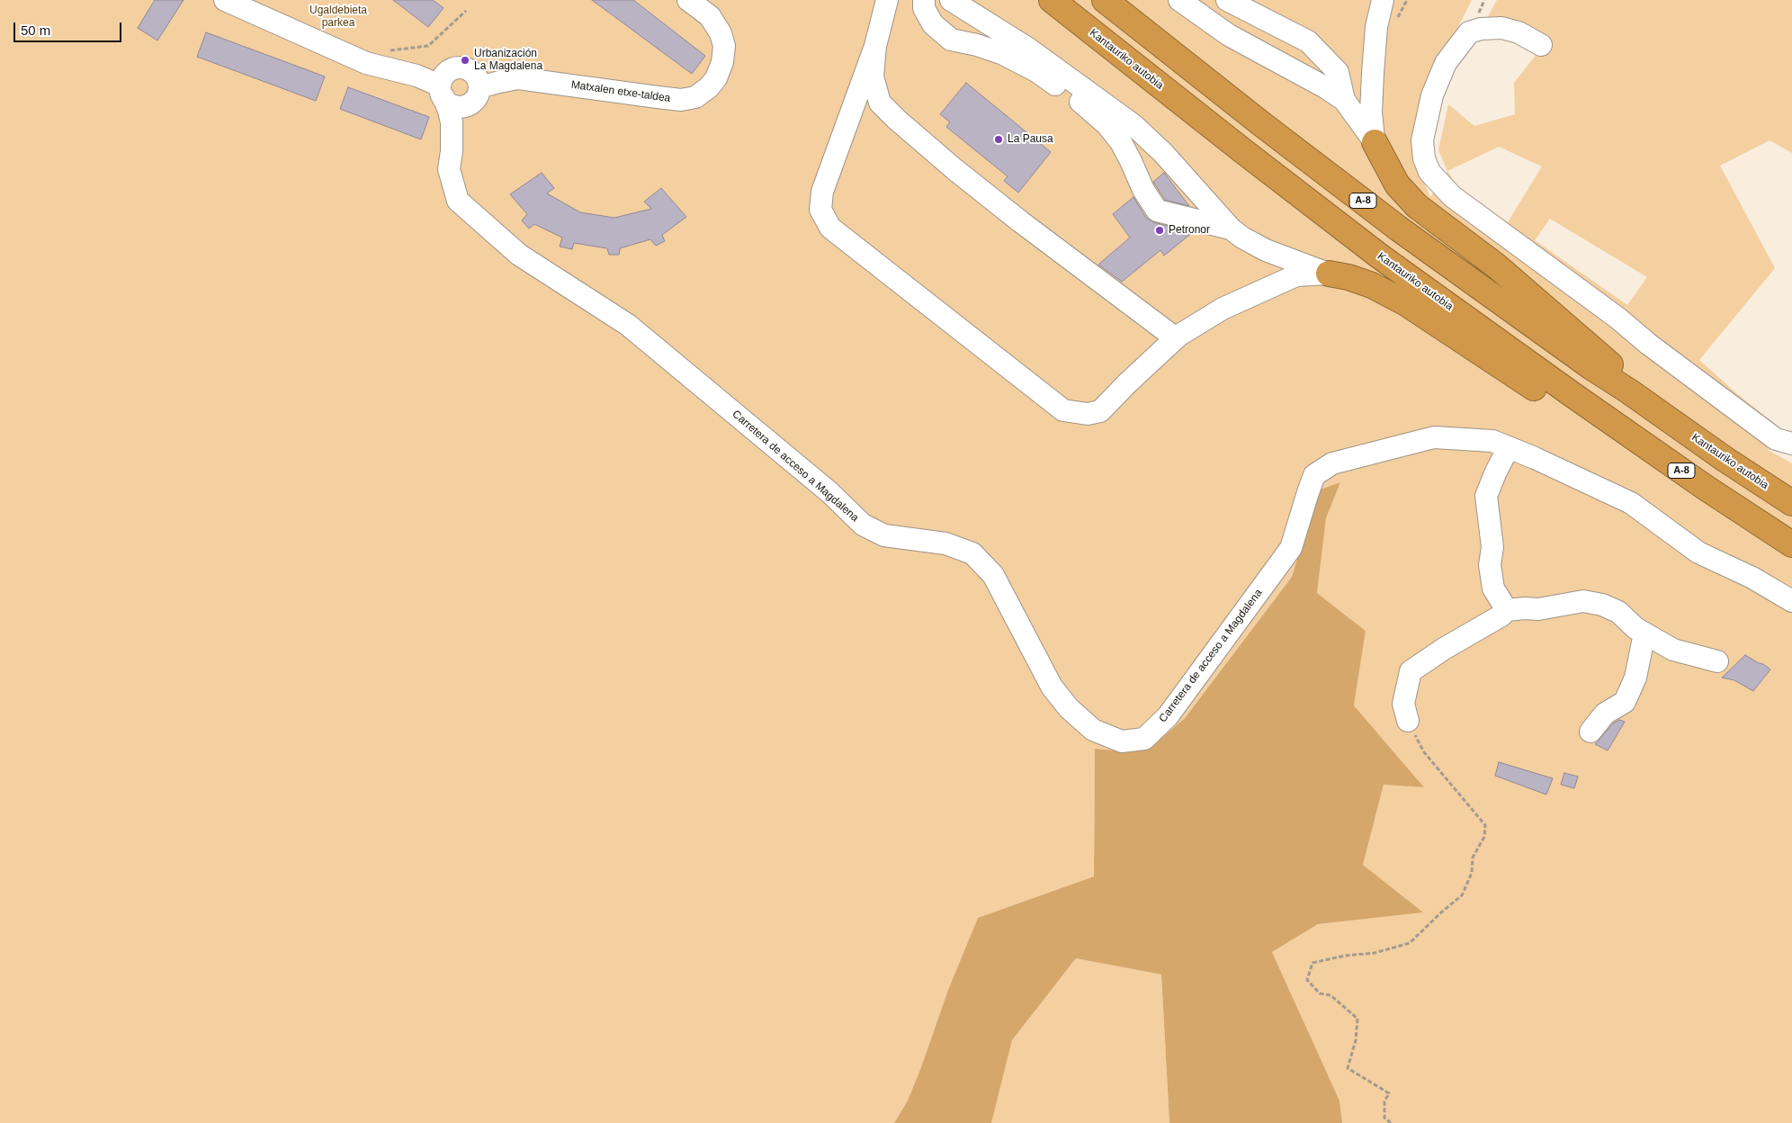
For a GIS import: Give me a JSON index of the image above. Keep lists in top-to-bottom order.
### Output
{
  "streets": {
    "highway": ["Kantauriko autobia", "A-8"],
    "street": ["Matxalen etxe-taldea", "Carretera de acceso a Magdalena"]
  },
  "crossings": [
    ["Matxalen etxe-taldea", "Carretera de acceso a Magdalena"]
  ],
  "parks": ["Ugaldebieta parkea"],
  "places": ["Urbanización La Magdalena", "La Pausa", "Petronor"],
  "scale_bar": "50 m"
}
